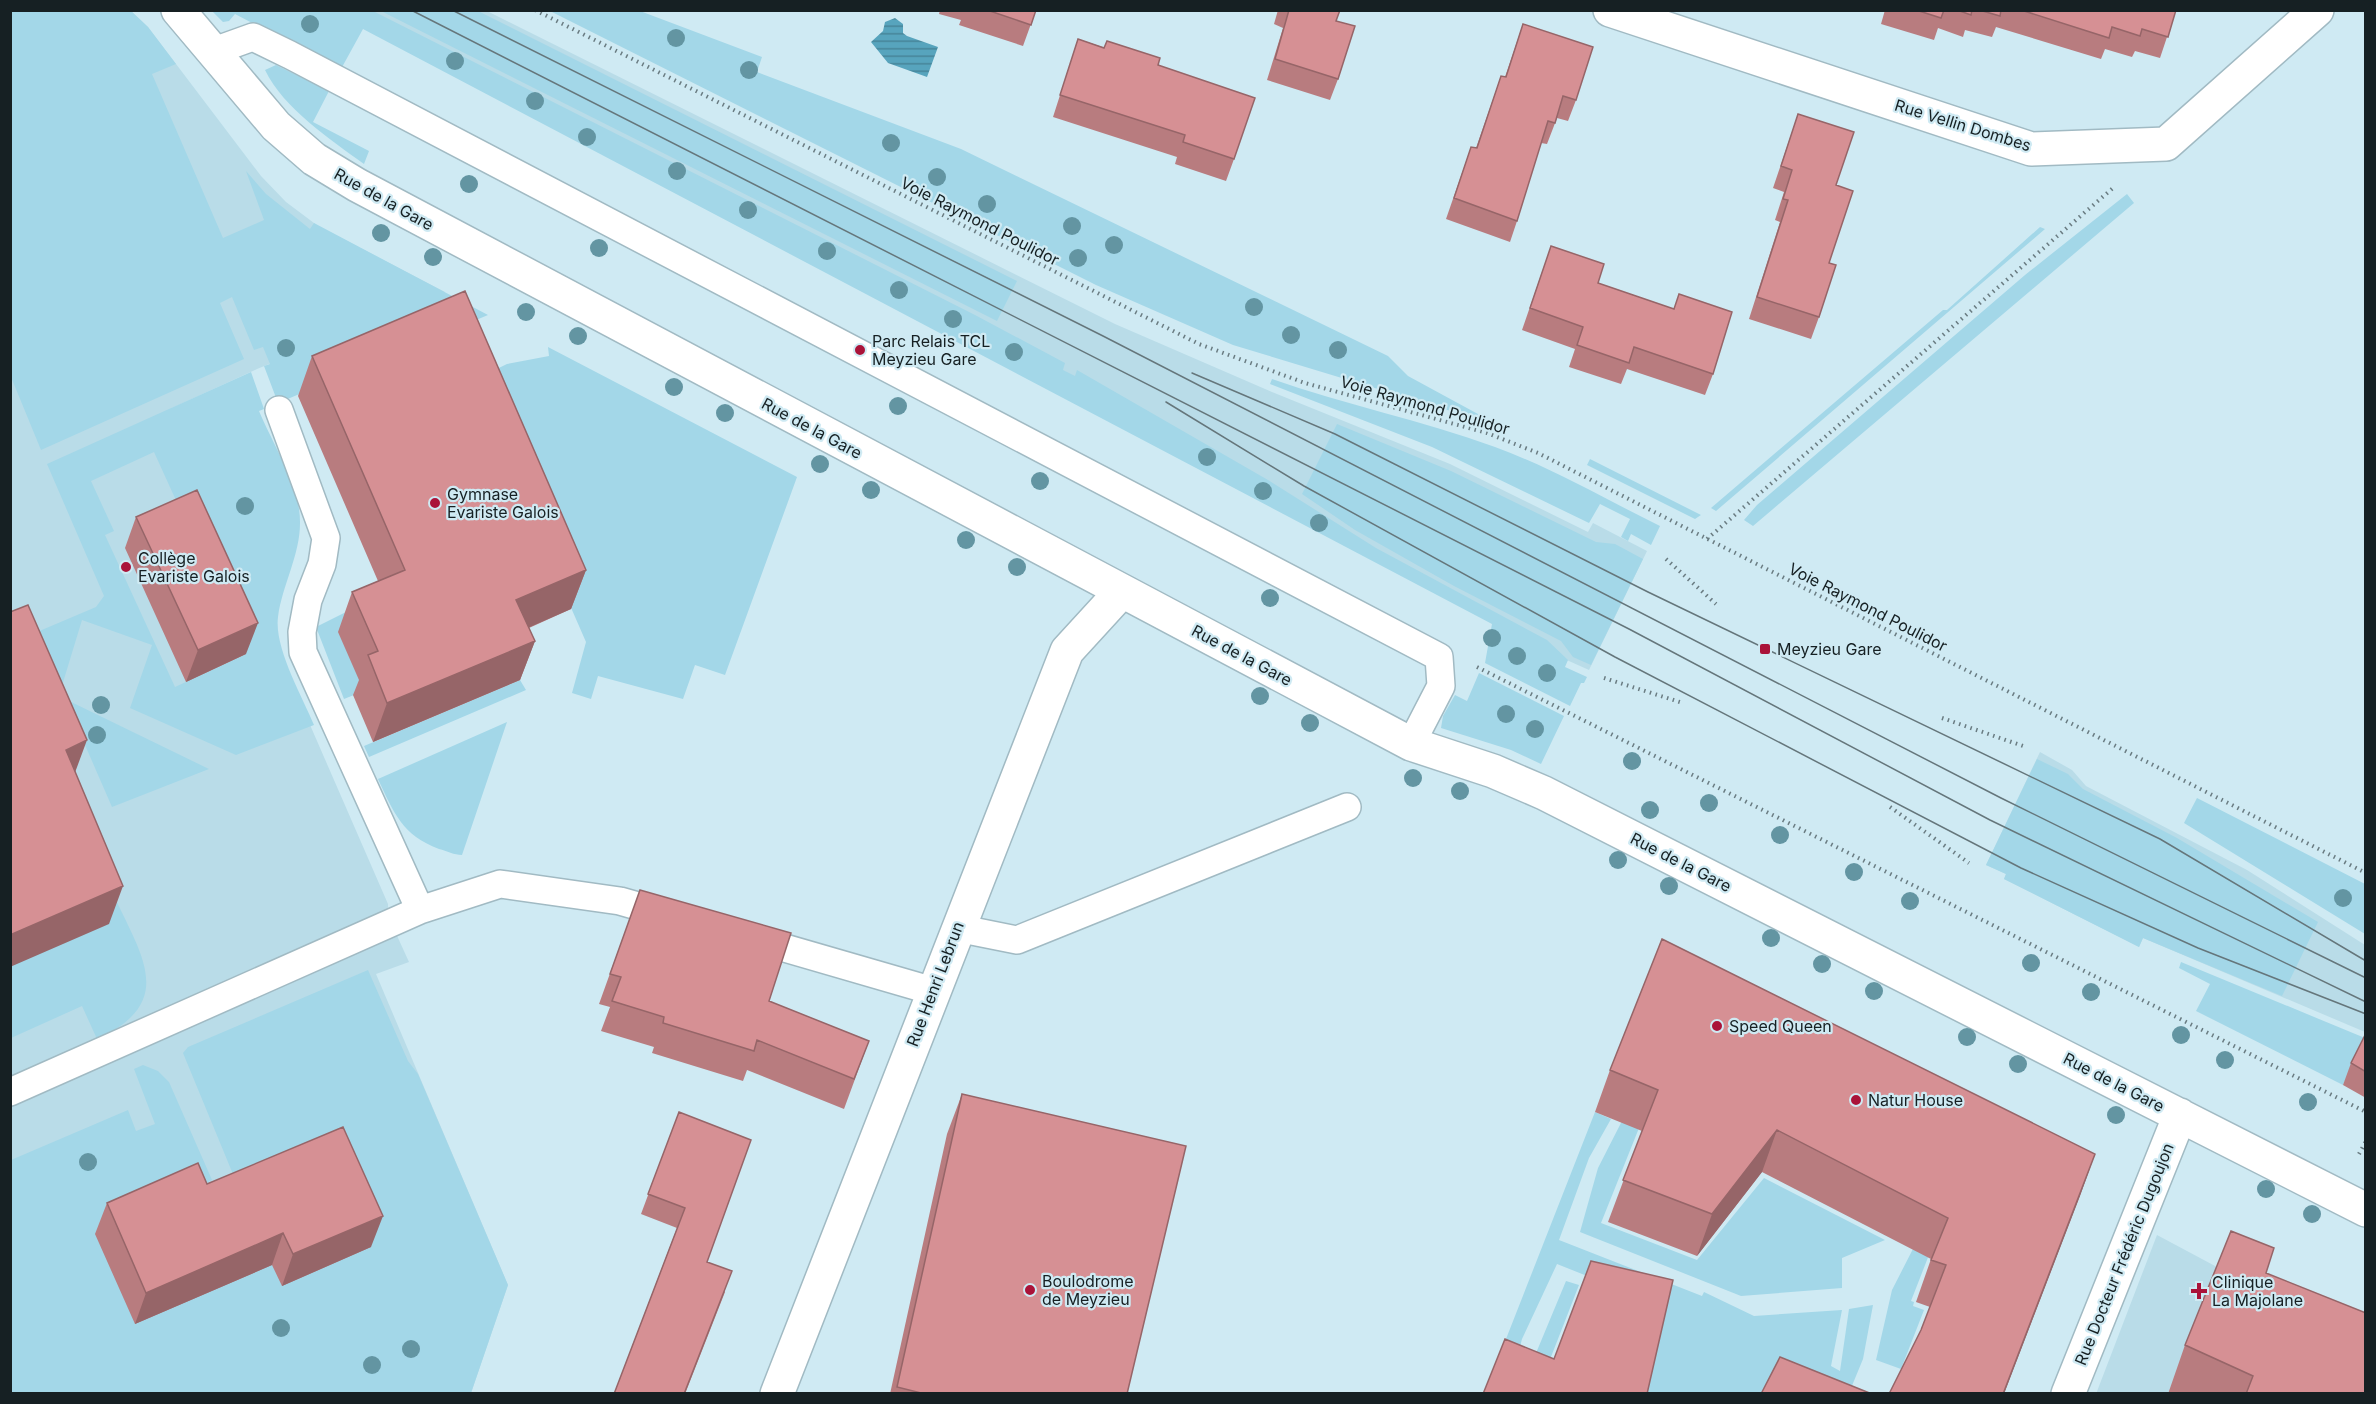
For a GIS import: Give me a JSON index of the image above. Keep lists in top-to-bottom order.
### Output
{
  "streets": {
    "street": [
      "Rue Vellin Dombes",
      "Rue de la Gare",
      "Rue Henri Lebrun",
      "Rue Docteur Frédéric Dugoujon"
    ],
    "path": ["Voie Raymond Poulidor"]
  },
  "crossings": [
    ["Rue de la Gare", "Rue Henri Lebrun"],
    ["Rue de la Gare", "Rue Docteur Frédéric Dugoujon"]
  ],
  "places": {
    "other": [
      "Parc Relais TCL Meyzieu Gare",
      "Gymnase Evariste Galois",
      "Collège Evariste Galois",
      "Speed Queen",
      "Natur House",
      "Boulodrome de Meyzieu"
    ],
    "transit": ["Meyzieu Gare"],
    "health": ["Clinique La Majolane"]
  }
}
